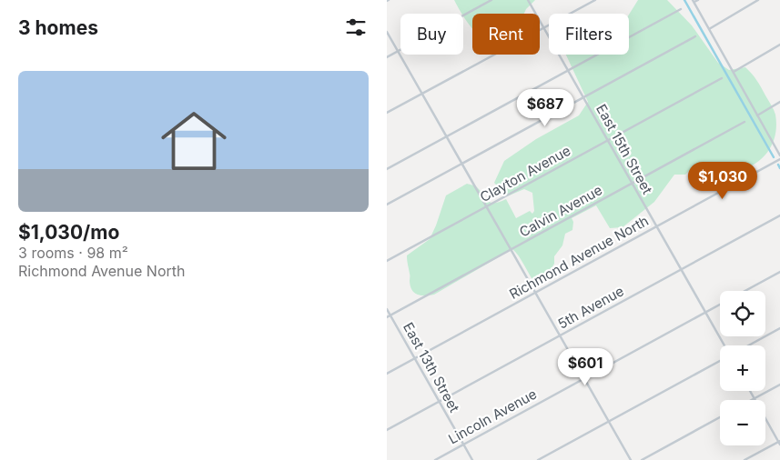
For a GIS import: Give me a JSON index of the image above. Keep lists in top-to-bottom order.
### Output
{
  "streets": {
    "street": [
      "East 15th Street",
      "Clayton Avenue",
      "Calvin Avenue",
      "Richmond Avenue North",
      "5th Avenue",
      "East 13th Street",
      "Lincoln Avenue"
    ]
  },
  "crossings": [
    ["East 15th Street", "Clayton Avenue"],
    ["East 15th Street", "Calvin Avenue"],
    ["East 15th Street", "Richmond Avenue North"],
    ["East 15th Street", "5th Avenue"],
    ["East 15th Street", "Lincoln Avenue"],
    ["Calvin Avenue", "East 13th Street"],
    ["Richmond Avenue North", "East 13th Street"],
    ["5th Avenue", "East 13th Street"],
    ["East 13th Street", "Lincoln Avenue"]
  ],
  "page": {
    "heading": "3 homes",
    "chip": ["Buy", "Rent", "Filters"],
    "list": [
      {
        "name": "$1,030/mo",
        "note": "3 rooms · 98 m² · Richmond Avenue North"
      }
    ],
    "price": ["$687", "$1,030", "$601"],
    "map_buttons": ["+", "−"]
  }
}
